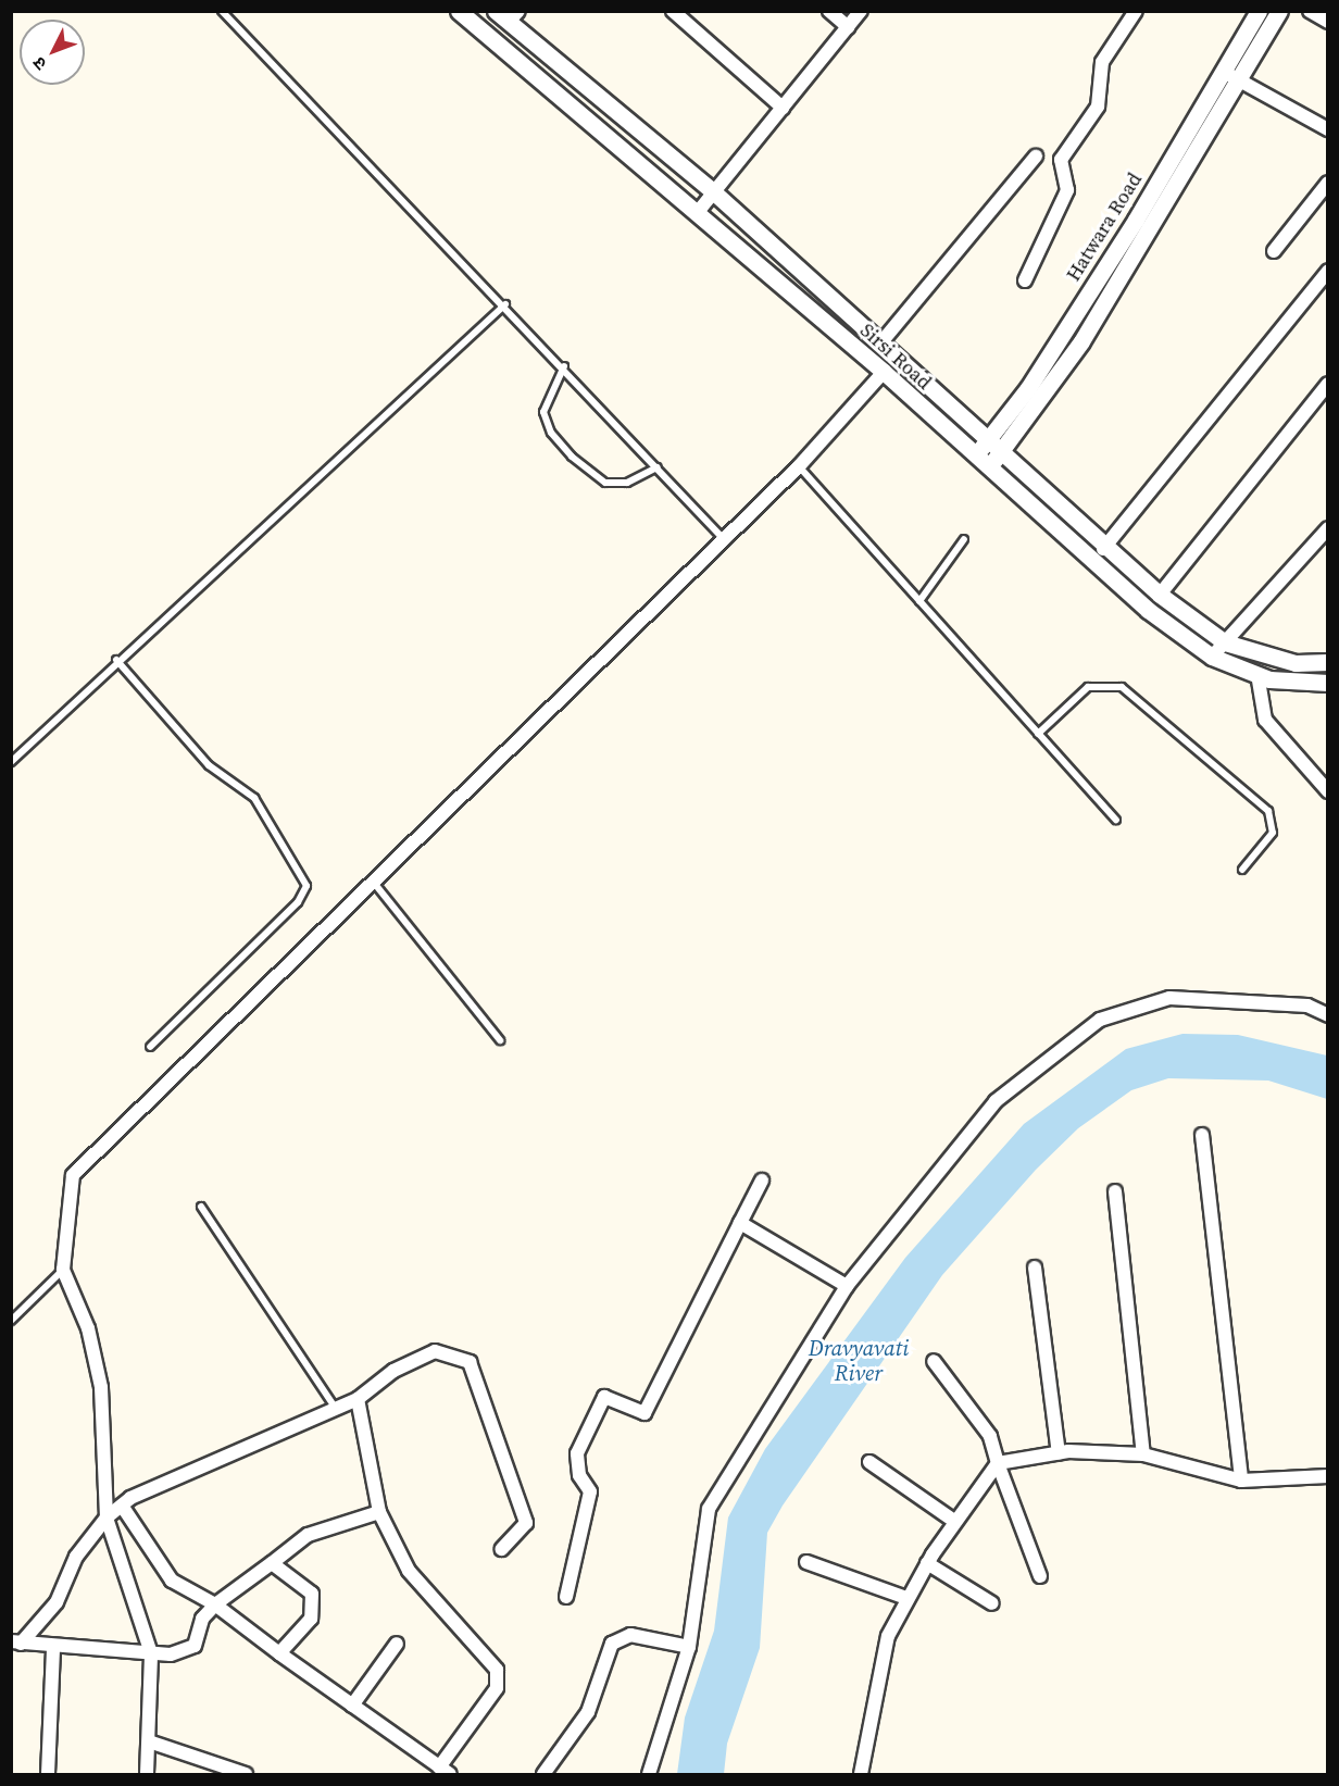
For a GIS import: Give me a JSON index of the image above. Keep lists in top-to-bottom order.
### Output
{
  "streets": {
    "street": ["Hatwara Road", "Sirsi Road"]
  },
  "crossings": [
    ["Hatwara Road", "Sirsi Road"]
  ],
  "water": ["Dravyavati River"],
  "north": "bottom left"
}
